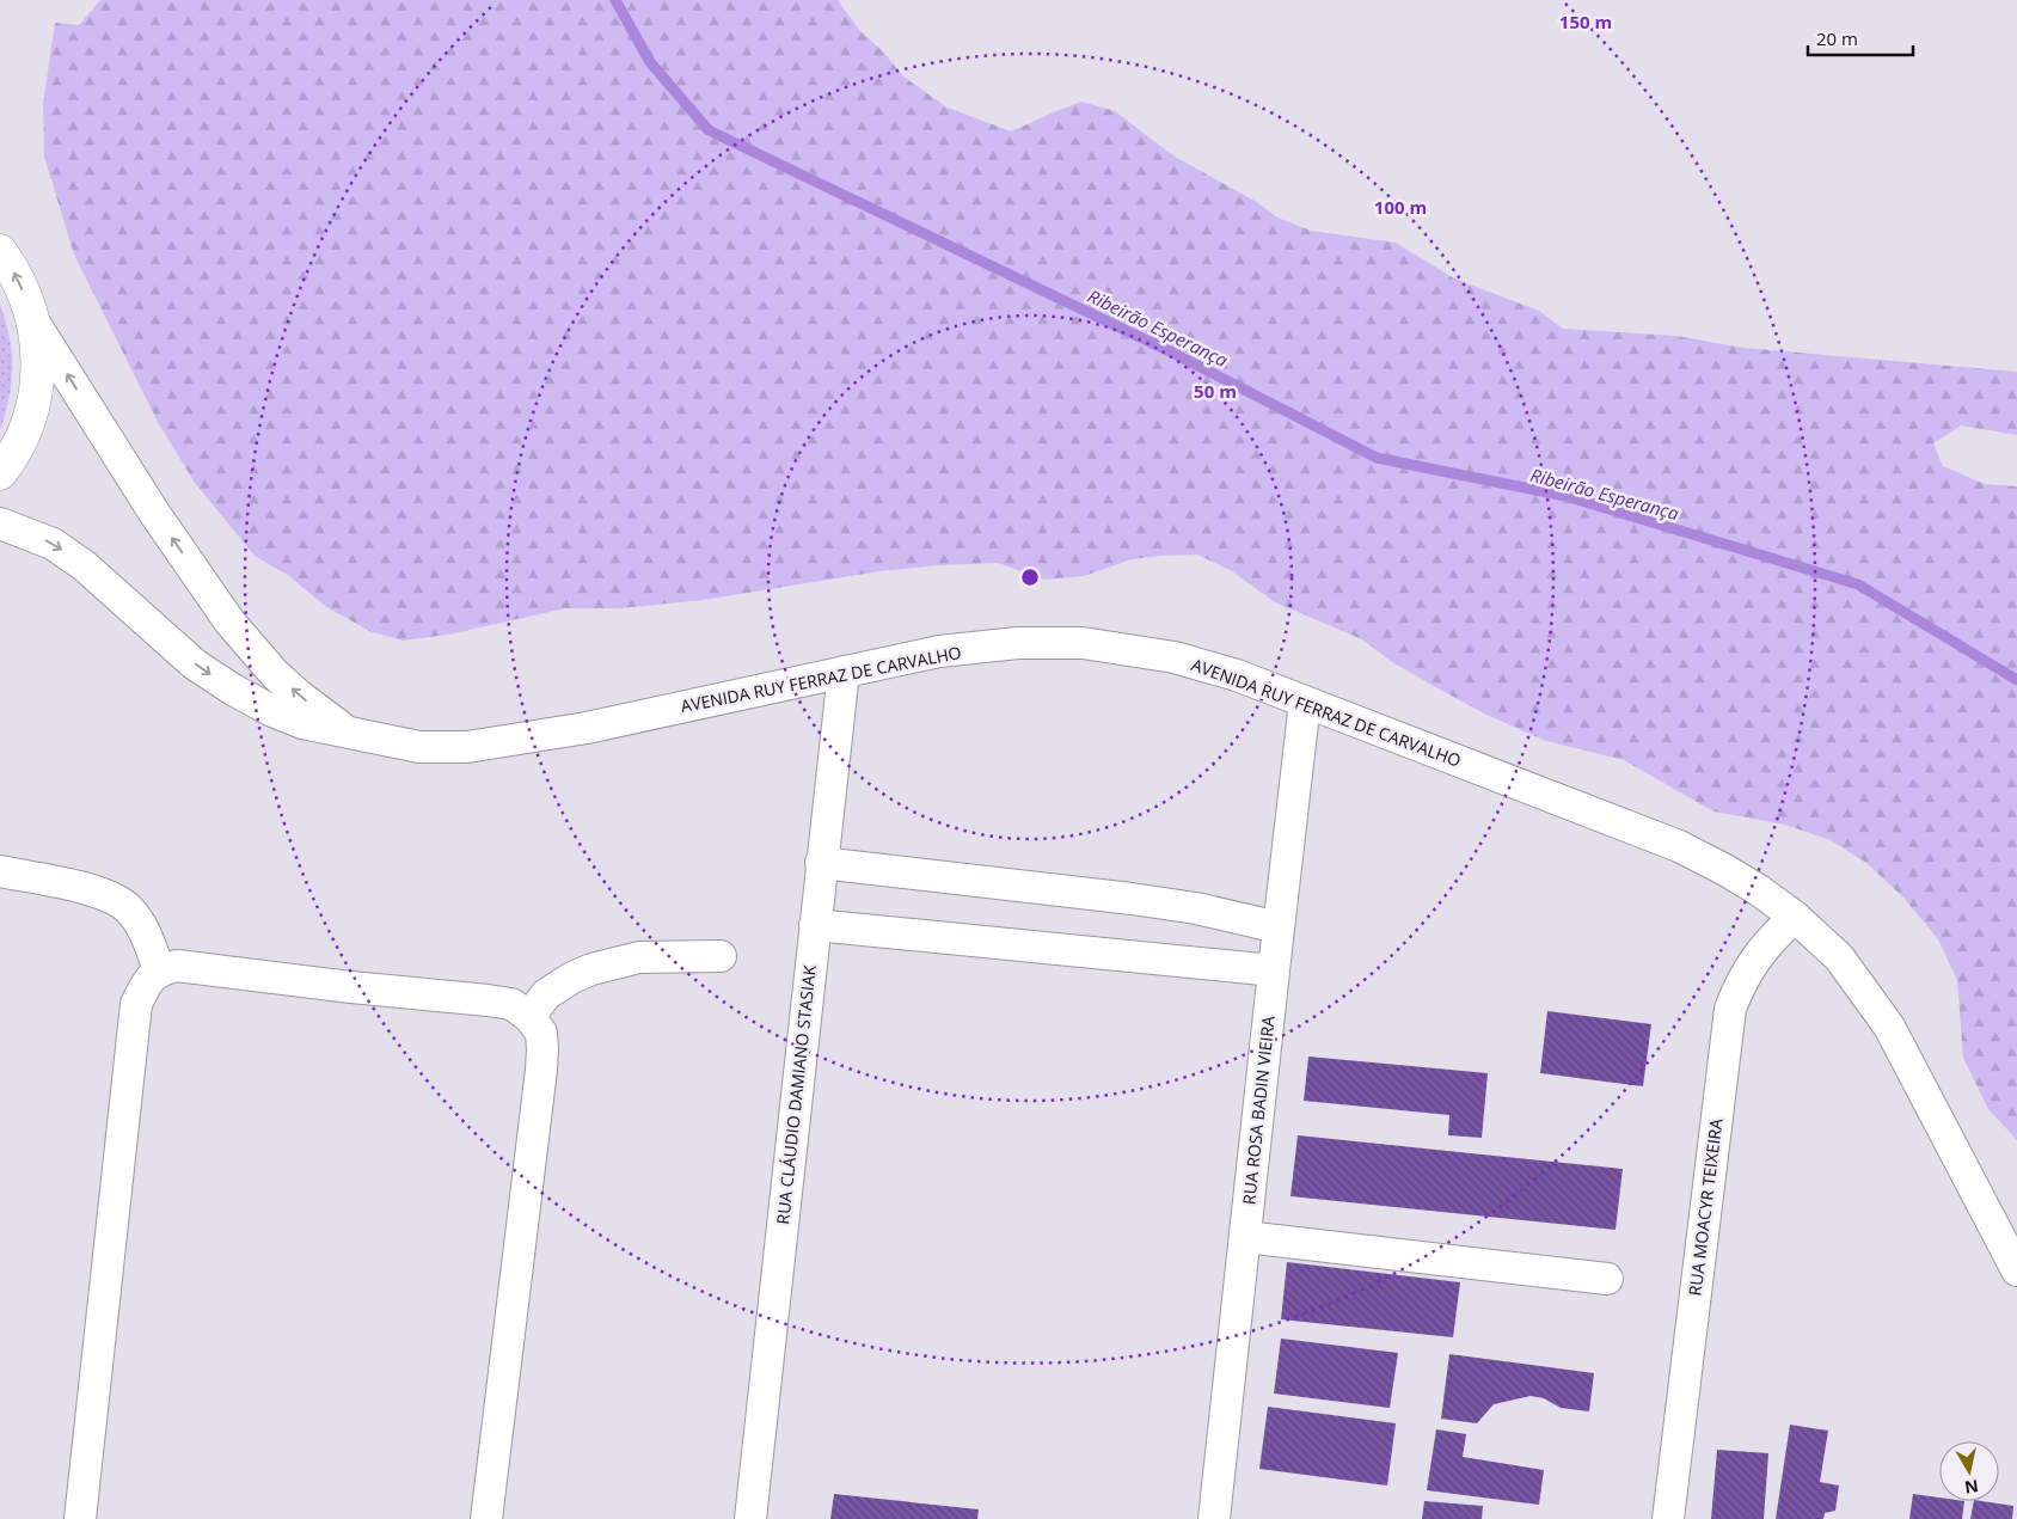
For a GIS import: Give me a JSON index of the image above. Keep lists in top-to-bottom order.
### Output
{
  "streets": {
    "street": [
      "AVENIDA RUY FERRAZ DE CARVALHO",
      "RUA CLÁUDIO DAMIANO STASIAK",
      "RUA ROSA BADIN VIEIRA",
      "RUA MOACYR TEIXEIRA"
    ]
  },
  "crossings": [
    ["AVENIDA RUY FERRAZ DE CARVALHO", "RUA CLÁUDIO DAMIANO STASIAK"],
    ["AVENIDA RUY FERRAZ DE CARVALHO", "RUA ROSA BADIN VIEIRA"],
    ["AVENIDA RUY FERRAZ DE CARVALHO", "RUA MOACYR TEIXEIRA"]
  ],
  "water": ["Ribeirão Esperança"],
  "scale_bar": "20 m",
  "north": "bottom",
  "rings": ["150 m", "100 m", "50 m"]
}
